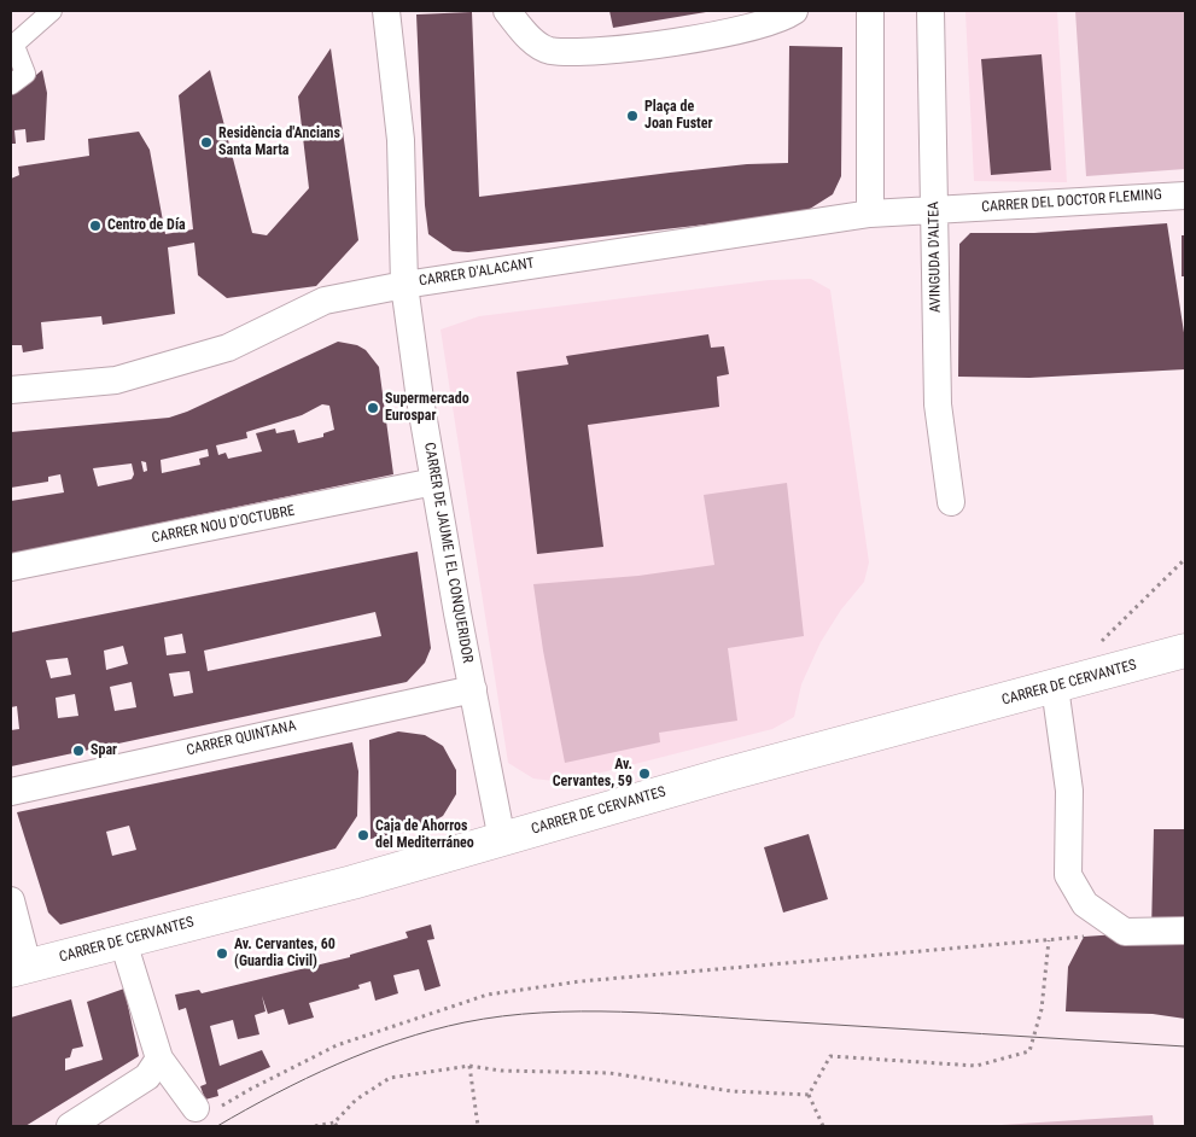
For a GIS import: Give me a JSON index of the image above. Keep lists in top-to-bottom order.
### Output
{
  "streets": {
    "main road": ["CARRER DE CERVANTES"],
    "street": [
      "CARRER DEL DOCTOR FLEMING",
      "AVINGUDA D'ALTEA",
      "CARRER D'ALACANT",
      "CARRER NOU D'OCTUBRE",
      "CARRER DE JAUME I EL CONQUERIDOR",
      "CARRER QUINTANA"
    ]
  },
  "crossings": [
    ["CARRER DEL DOCTOR FLEMING", "AVINGUDA D'ALTEA"],
    ["CARRER DEL DOCTOR FLEMING", "CARRER D'ALACANT"],
    ["AVINGUDA D'ALTEA", "CARRER D'ALACANT"],
    ["CARRER D'ALACANT", "CARRER DE JAUME I EL CONQUERIDOR"],
    ["CARRER NOU D'OCTUBRE", "CARRER DE JAUME I EL CONQUERIDOR"],
    ["CARRER DE JAUME I EL CONQUERIDOR", "CARRER DE CERVANTES"],
    ["CARRER DE JAUME I EL CONQUERIDOR", "CARRER QUINTANA"]
  ],
  "places": [
    "Plaça de Joan Fuster",
    "Residència d'Ancians Santa Marta",
    "Centro de Día",
    "Supermercado Eurospar",
    "Spar",
    "Av. Cervantes, 59",
    "Caja de Ahorros del Mediterráneo",
    "Av. Cervantes, 60 (Guardia Civil)"
  ]
}
